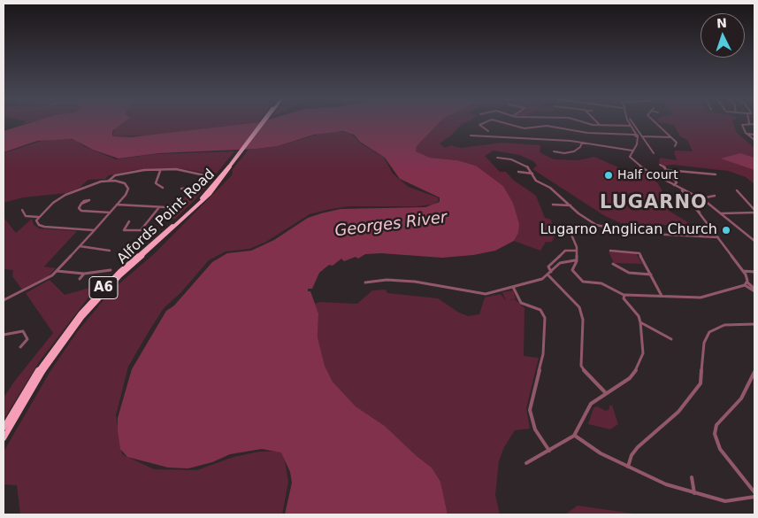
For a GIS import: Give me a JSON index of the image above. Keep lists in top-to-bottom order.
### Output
{
  "streets": {
    "highway": ["Alfords Point Road", "A6"]
  },
  "districts": ["LUGARNO"],
  "water": ["Georges River"],
  "places": ["Half court", "Lugarno Anglican Church"],
  "north": "top"
}
